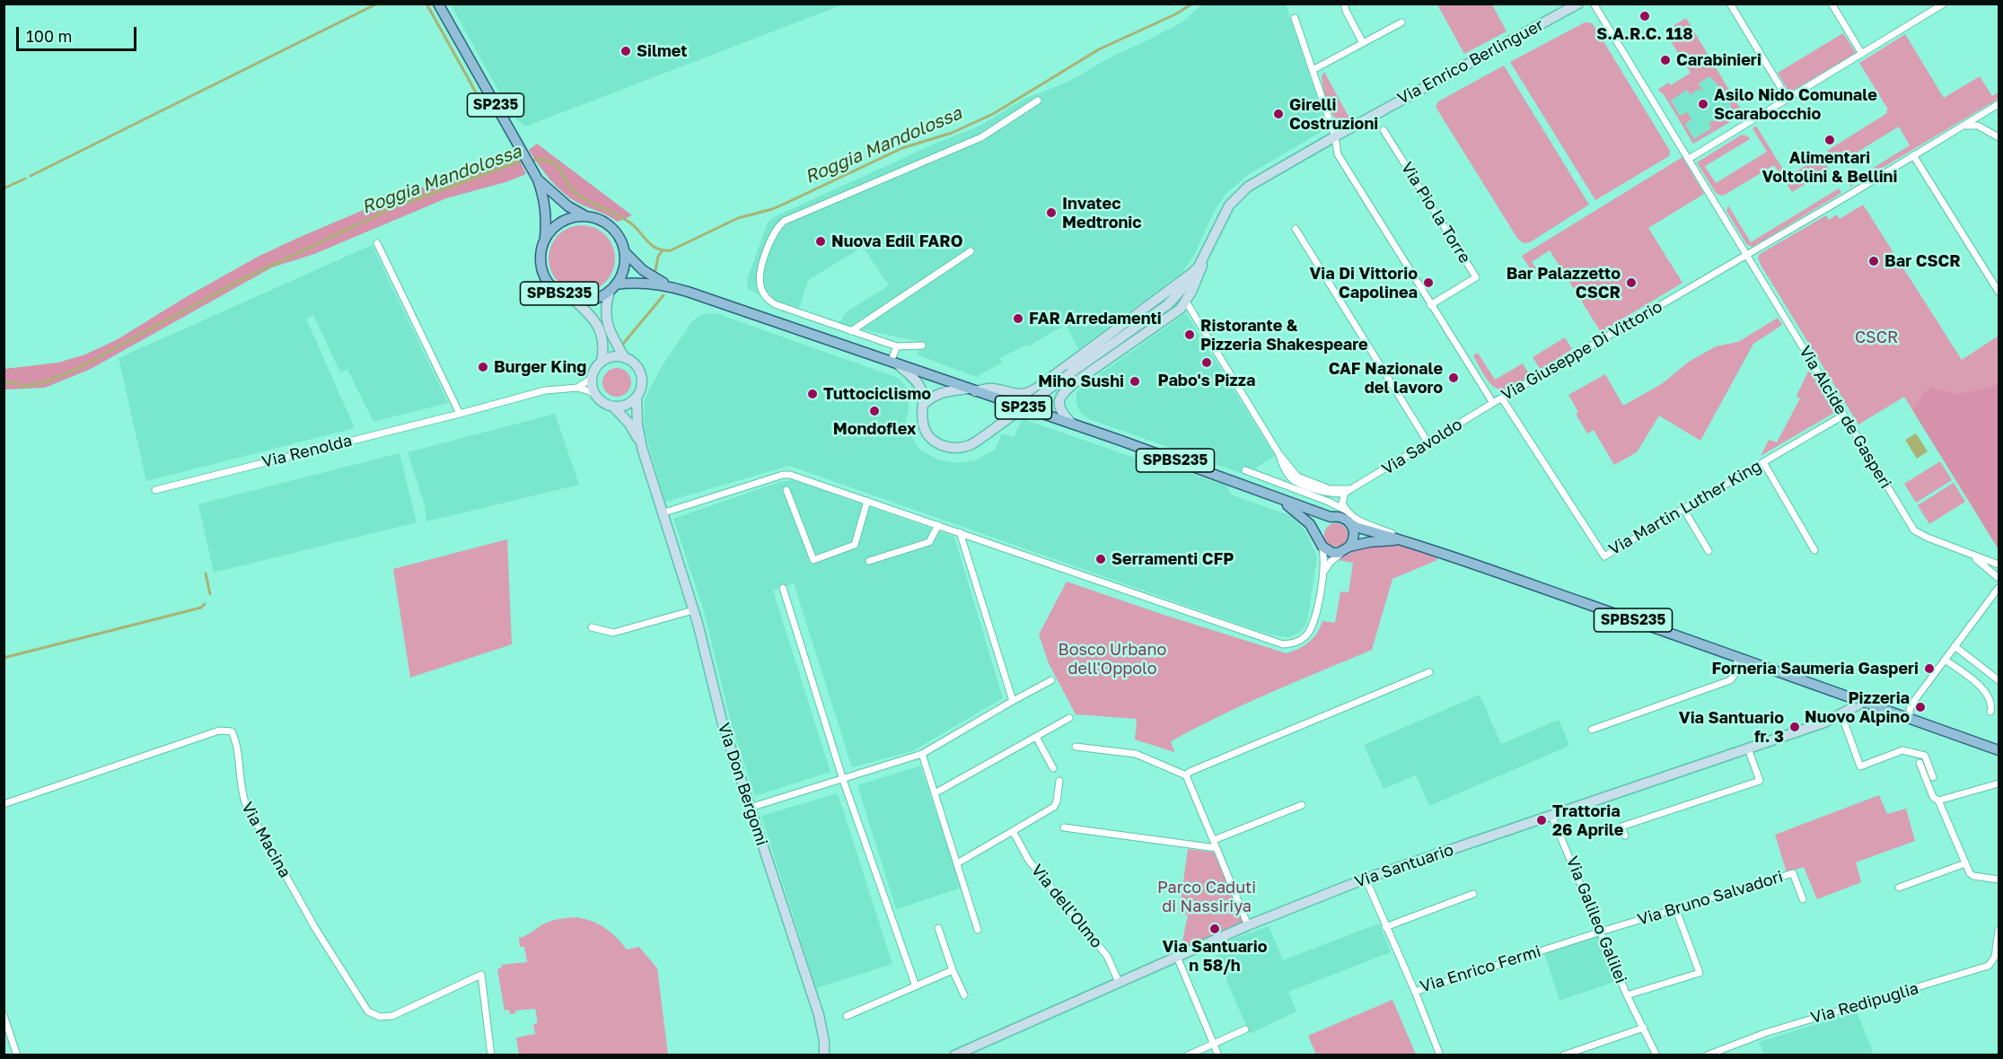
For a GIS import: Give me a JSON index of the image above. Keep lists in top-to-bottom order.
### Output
{
  "streets": {
    "main road": ["SP235", "SPBS235"],
    "street": [
      "Via Enrico Berlinguer",
      "Via Pio la Torre",
      "Via Giuseppe Di Vittorio",
      "Via Alcide de Gasperi",
      "Via Savoldo",
      "Via Renolda",
      "Via Martin Luther King",
      "Via Don Bergomi",
      "Via Macina",
      "Via Santuario",
      "Via Bruno Salvadori",
      "Via dell'Olmo",
      "Via Galileo Galilei",
      "Via Enrico Fermi",
      "Via Redipuglia"
    ]
  },
  "crossings": [
    ["Via Enrico Berlinguer", "Via Giuseppe Di Vittorio"],
    ["SP235", "SPBS235"],
    ["Via Pio la Torre", "Via Giuseppe Di Vittorio"],
    ["SPBS235", "Via Santuario"],
    ["Via Giuseppe Di Vittorio", "Via Alcide de Gasperi"],
    ["Via Giuseppe Di Vittorio", "Via Savoldo"],
    ["Via Giuseppe Di Vittorio", "Via Martin Luther King"],
    ["Via Alcide de Gasperi", "Via Martin Luther King"],
    ["Via Renolda", "Via Don Bergomi"],
    ["Via Santuario", "Via dell'Olmo"],
    ["Via Santuario", "Via Galileo Galilei"],
    ["Via Santuario", "Via Enrico Fermi"],
    ["Via Bruno Salvadori", "Via Galileo Galilei"],
    ["Via Bruno Salvadori", "Via Enrico Fermi"],
    ["Via Galileo Galilei", "Via Enrico Fermi"]
  ],
  "water": ["Roggia Mandolossa"],
  "parks": ["CSCR", "Bosco Urbano dell'Oppolo", "Parco Caduti di Nassiriya"],
  "places": [
    "S.A.R.C. 118",
    "Silmet",
    "Carabinieri",
    "Asilo Nido Comunale Scarabocchio",
    "Girelli Costruzioni",
    "Alimentari Voltolini & Bellini",
    "Invatec Medtronic",
    "Nuova Edil FARO",
    "Bar CSCR",
    "Via Di Vittorio Capolinea",
    "Bar Palazzetto CSCR",
    "FAR Arredamenti",
    "Ristorante & Pizzeria Shakespeare",
    "Pabo's Pizza",
    "Burger King",
    "CAF Nazionale del lavoro",
    "Miho Sushi",
    "Tuttociclismo",
    "Mondoflex",
    "Serramenti CFP",
    "Forneria Saumeria Gasperi",
    "Pizzeria Nuovo Alpino",
    "Via Santuario fr. 3",
    "Trattoria 26 Aprile",
    "Via Santuario n 58/h"
  ],
  "scale_bar": "100 m"
}
